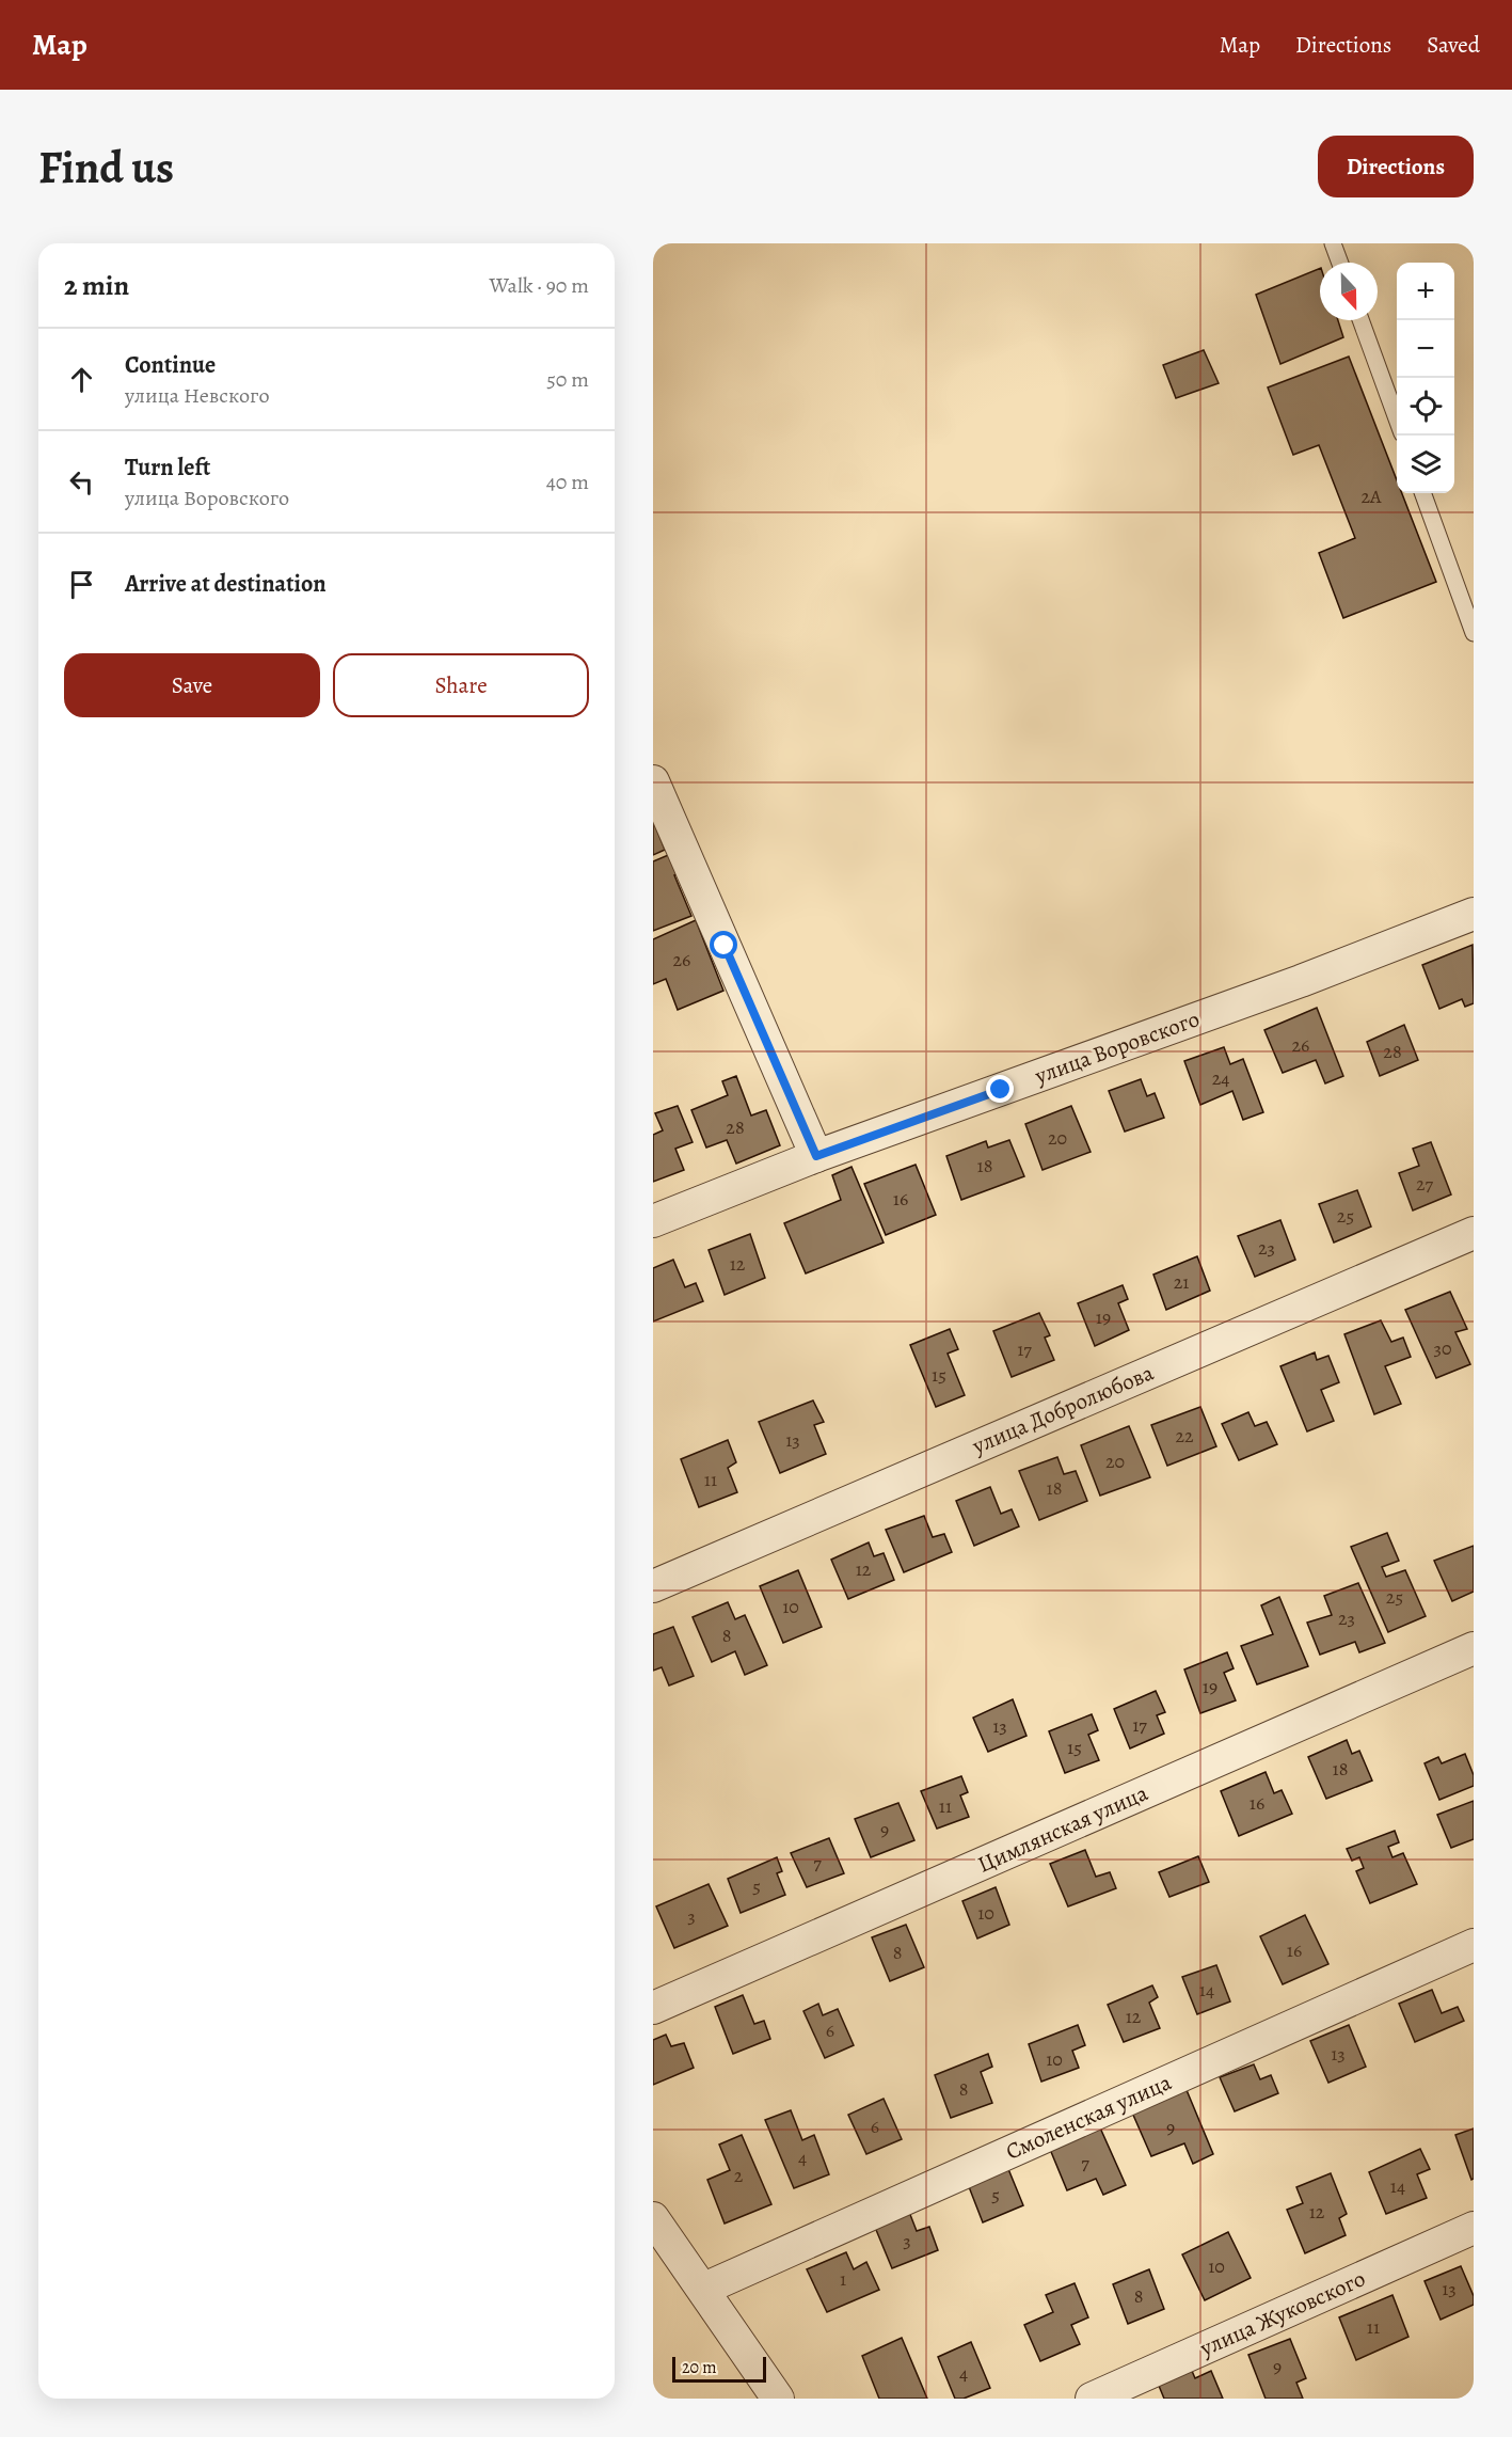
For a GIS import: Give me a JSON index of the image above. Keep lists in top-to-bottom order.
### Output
{
  "streets": {
    "street": [
      "улица Воровского",
      "улица Добролюбова",
      "Цимлянская улица",
      "Смоленская улица",
      "улица Жуковского"
    ]
  },
  "house_numbers": [
    "2А",
    "26",
    "26",
    "28",
    "24",
    "28",
    "20",
    "18",
    "27",
    "16",
    "25",
    "23",
    "12",
    "21",
    "19",
    "30",
    "17",
    "15",
    "22",
    "13",
    "20",
    "11",
    "18",
    "12",
    "25",
    "10",
    "23",
    "8",
    "19",
    "17",
    "13",
    "15",
    "18",
    "16",
    "11",
    "9",
    "7",
    "5",
    "10",
    "3",
    "16",
    "8",
    "14",
    "12",
    "6",
    "13",
    "10",
    "8",
    "6",
    "9",
    "4",
    "7",
    "2",
    "14",
    "5",
    "12",
    "3",
    "10",
    "1",
    "13",
    "8",
    "11",
    "9",
    "4"
  ],
  "scale_bar": "20 m",
  "north": "bottom",
  "page": {
    "header": "Map",
    "nav": ["Map", "Directions", "Saved"],
    "buttons": [
      "Directions",
      ["Save", "Share"]
    ],
    "title": "Find us",
    "heading": ["2 min", "Walk · 90 m"],
    "map_buttons": ["+", "−"],
    "list": [
      ["Continue", "улица Невского", "50 m"],
      ["Turn left", "улица Воровского", "40 m"],
      "Arrive at destination"
    ],
    "scale": "20 m"
  }
}
